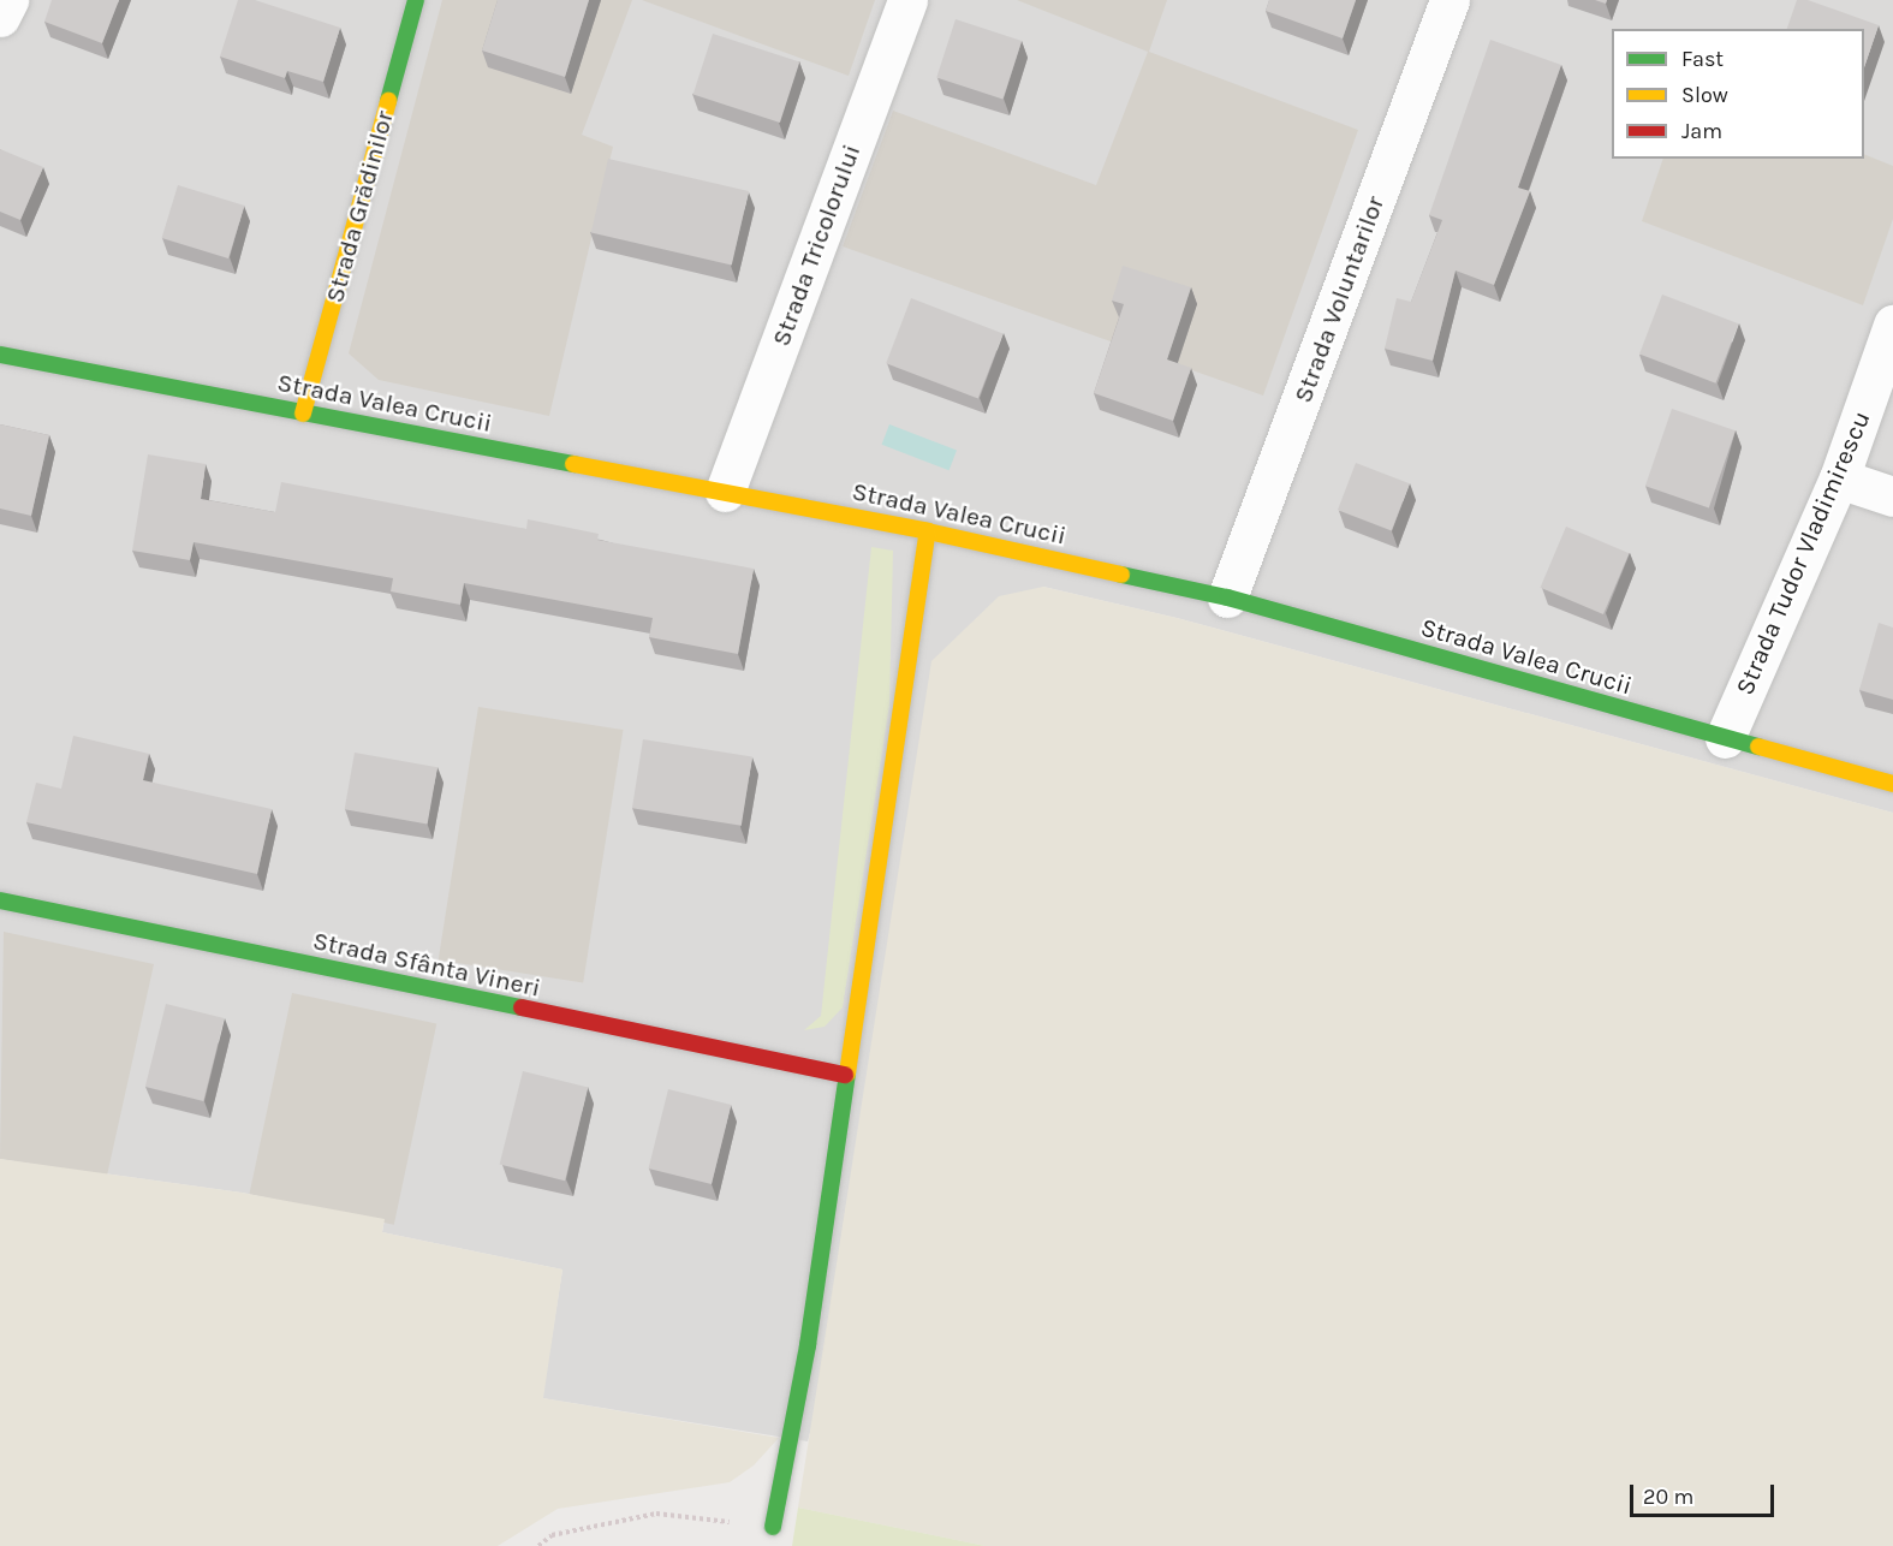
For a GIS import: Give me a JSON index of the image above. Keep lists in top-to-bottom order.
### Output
{
  "streets": {
    "street": [
      "Strada Grădinilor",
      "Strada Tricolorului",
      "Strada Voluntarilor",
      "Strada Valea Crucii",
      "Strada Tudor Vladimirescu",
      "Strada Sfânta Vineri"
    ]
  },
  "crossings": [
    ["Strada Grădinilor", "Strada Valea Crucii"],
    ["Strada Tricolorului", "Strada Valea Crucii"],
    ["Strada Voluntarilor", "Strada Valea Crucii"],
    ["Strada Valea Crucii", "Strada Tudor Vladimirescu"]
  ],
  "legend": ["Fast", "Slow", "Jam"],
  "scale_bar": "20 m"
}
